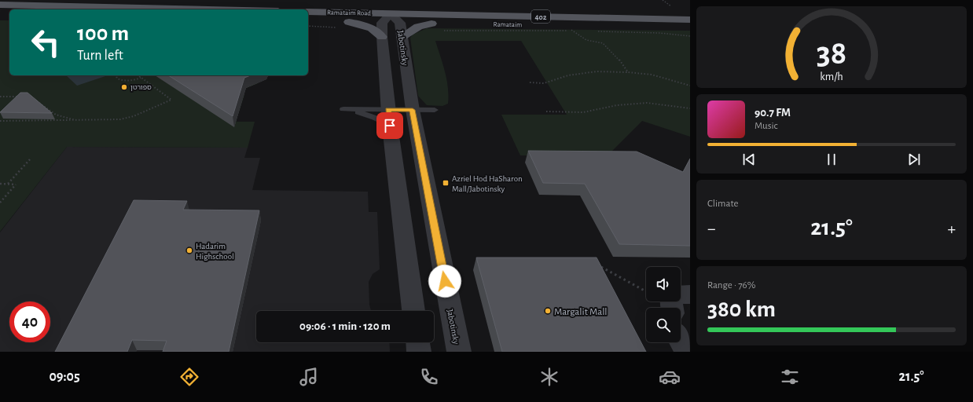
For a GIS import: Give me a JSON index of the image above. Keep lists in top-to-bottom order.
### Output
{
  "streets": {
    "main road": ["Ramataim Road", "402", "Ramataim"],
    "street": ["Jabotinsky"]
  },
  "crossings": [
    ["Ramataim Road", "Ramataim"],
    ["Ramataim", "Jabotinsky"]
  ],
  "places": {
    "other": ["ספורטן", "Hadarim Highschool", "Margalit Mall"],
    "transit": ["Azriel Hod HaSharon Mall/Jabotinsky"]
  },
  "page": {
    "turn": ["100 m", "Turn left"],
    "song": ["90.7 FM", "Music"],
    "tile": [
      "Climate",
      ["Range · 76%", "380 km"]
    ],
    "heat": ["−", "21.5°", "+"],
    "limit": "40",
    "trip": "09:06 · 1 min · 120 m",
    "tabs": ["09:05", "21.5°"],
    "gauge": ["38", "km/h"]
  }
}
